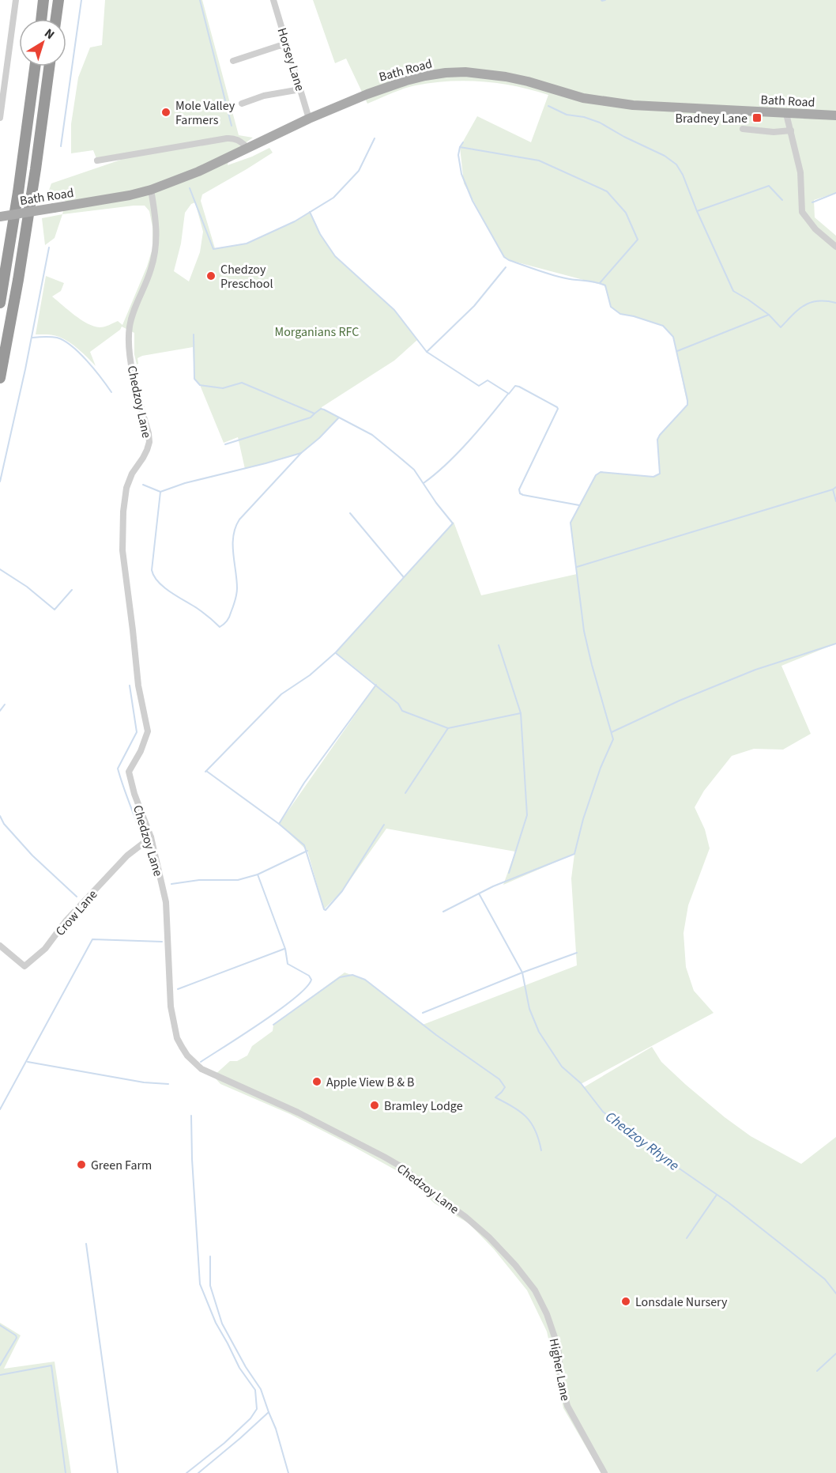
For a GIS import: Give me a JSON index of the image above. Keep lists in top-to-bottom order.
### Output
{
  "streets": {
    "main road": ["Bath Road"],
    "street": [
      "Horsey Lane",
      "Chedzoy Lane",
      "Crow Lane",
      "Higher Lane"
    ]
  },
  "crossings": [
    ["Horsey Lane", "Bath Road"],
    ["Bath Road", "Chedzoy Lane"],
    ["Chedzoy Lane", "Crow Lane"],
    ["Chedzoy Lane", "Higher Lane"]
  ],
  "water": ["Chedzoy Rhyne"],
  "parks": ["Morganians RFC"],
  "places": {
    "other": [
      "Mole Valley Farmers",
      "Chedzoy Preschool",
      "Apple View B & B",
      "Bramley Lodge",
      "Green Farm",
      "Lonsdale Nursery"
    ],
    "transit": ["Bradney Lane"]
  },
  "north": "top right"
}
